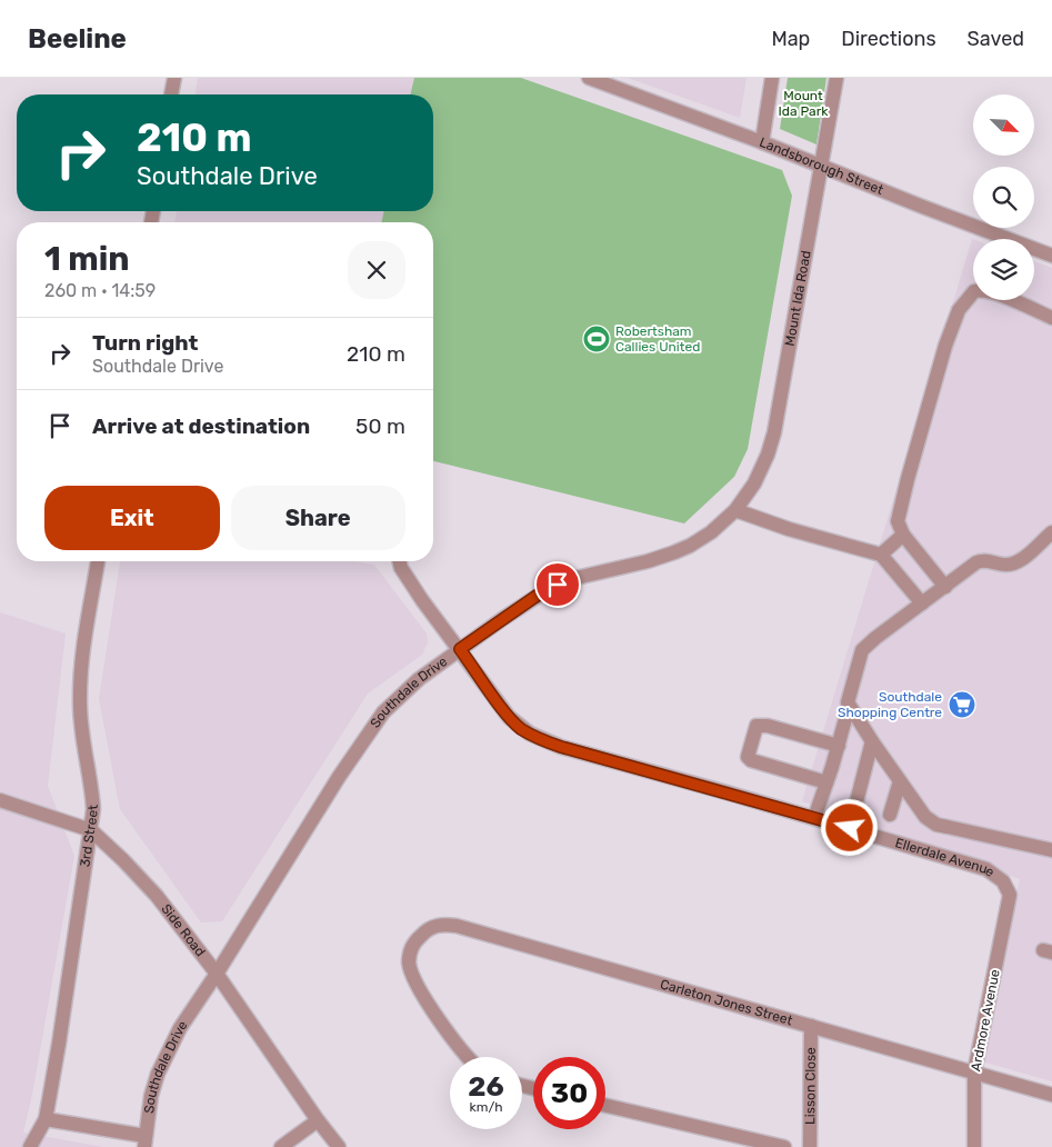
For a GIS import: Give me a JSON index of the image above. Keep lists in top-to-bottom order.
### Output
{
  "streets": {
    "street": [
      "Landsborough Street",
      "Mount Ida Road",
      "Southdale Drive",
      "3rd Street",
      "Ellerdale Avenue",
      "Side Road",
      "Carleton Jones Street",
      "Ardmore Avenue",
      "Lisson Close"
    ]
  },
  "crossings": [
    ["Landsborough Street", "Mount Ida Road"],
    ["Mount Ida Road", "Southdale Drive"],
    ["Southdale Drive", "Ellerdale Avenue"],
    ["Southdale Drive", "Side Road"],
    ["3rd Street", "Side Road"],
    ["Ellerdale Avenue", "Ardmore Avenue"],
    ["Carleton Jones Street", "Ardmore Avenue"],
    ["Carleton Jones Street", "Lisson Close"]
  ],
  "parks": ["Mount Ida Park"],
  "places": {
    "sports": ["Robertsham Callies United"],
    "supermarket": ["Southdale Shopping Centre"]
  },
  "north": "bottom right",
  "page": {
    "header": "Beeline",
    "nav": ["Map", "Directions", "Saved"],
    "turn": ["210 m", "Southdale Drive"],
    "heading": ["1 min", "260 m · 14:59"],
    "list": [
      {
        "name": "Turn right",
        "note": "Southdale Drive",
        "value": "210 m"
      },
      {
        "name": "Arrive at destination",
        "value": "50 m"
      }
    ],
    "buttons": ["Exit", "Share"],
    "speed": "26 km/h",
    "limit": "30"
  }
}
